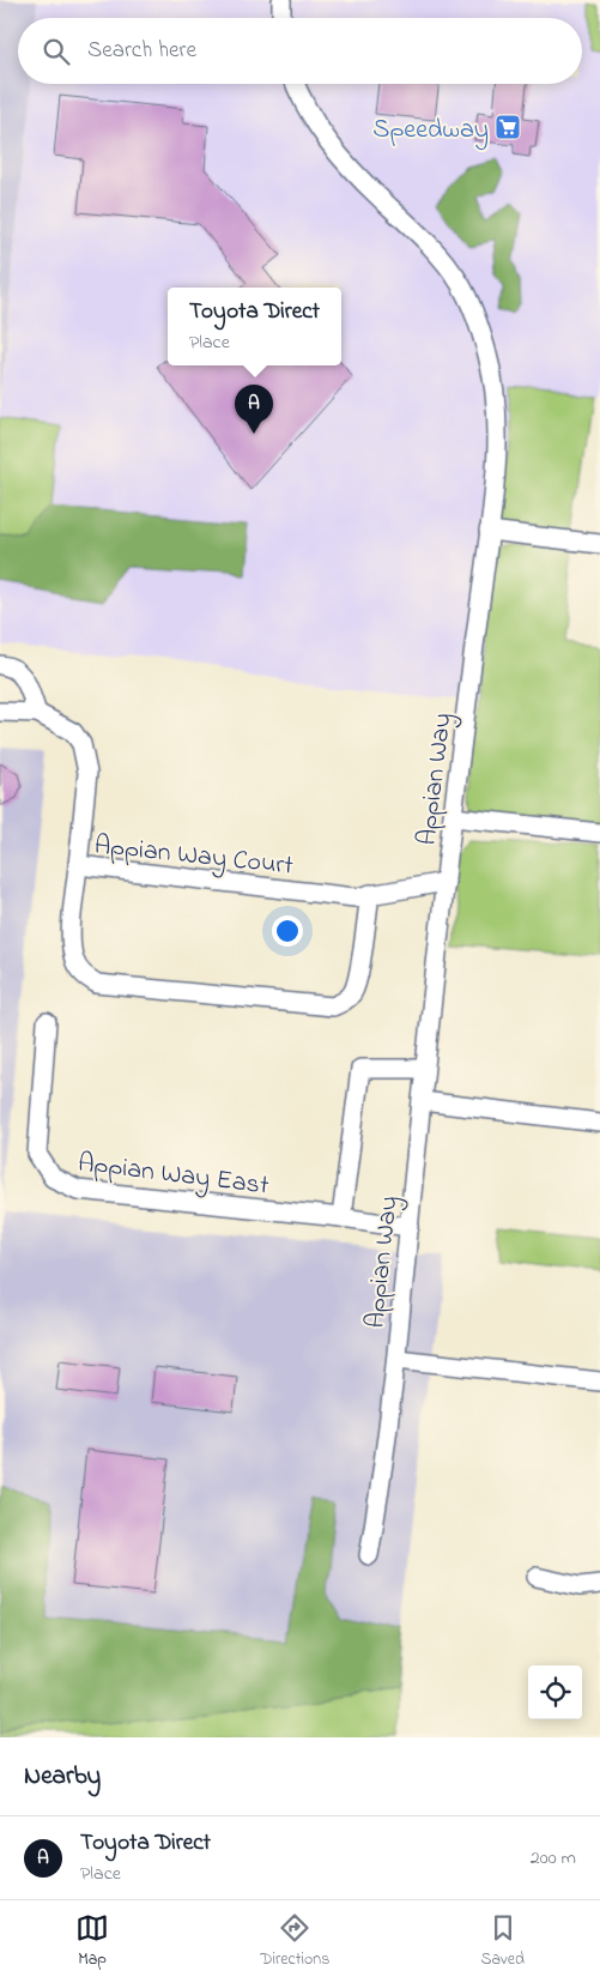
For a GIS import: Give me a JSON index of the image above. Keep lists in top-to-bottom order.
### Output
{
  "streets": {
    "street": ["Appian Way", "Appian Way Court", "Appian Way East"]
  },
  "crossings": [
    ["Appian Way", "Appian Way Court"],
    ["Appian Way", "Appian Way East"]
  ],
  "places": {
    "supermarket": ["Speedway"]
  },
  "page": {
    "search": "Search here",
    "popup": ["Toyota Direct", "Place"],
    "pins": "A",
    "heading": "Nearby",
    "list": [
      {
        "mark": "A",
        "name": "Toyota Direct",
        "note": "Place",
        "value": "200 m"
      }
    ],
    "nav": ["Map", "Directions", "Saved"]
  }
}
